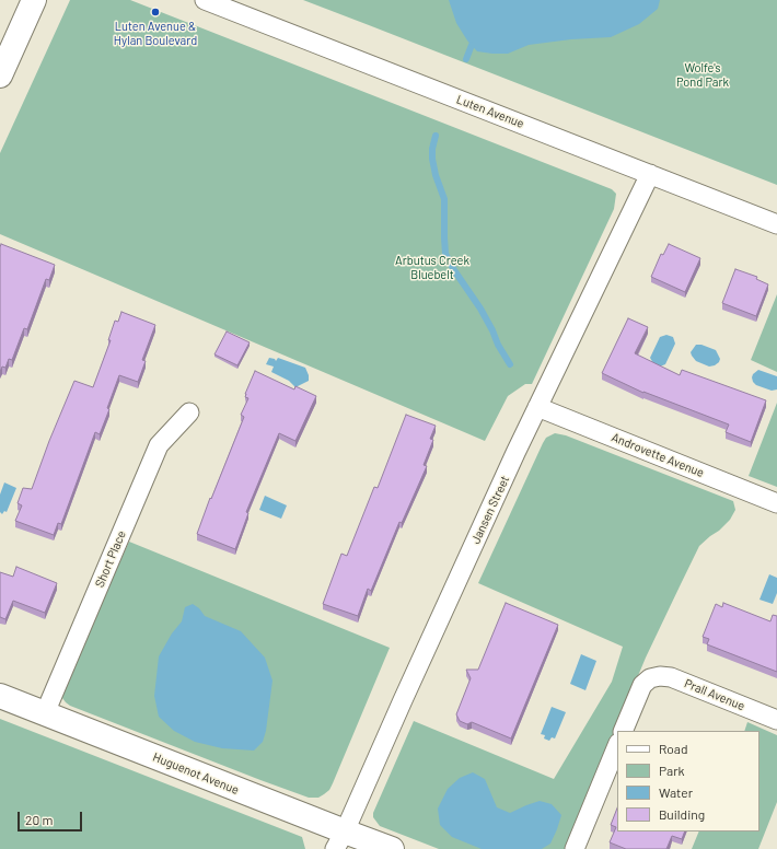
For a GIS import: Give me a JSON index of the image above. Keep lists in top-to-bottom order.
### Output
{
  "streets": {
    "street": [
      "Luten Avenue",
      "Androvette Avenue",
      "Jansen Street",
      "Short Place",
      "Prall Avenue",
      "Huguenot Avenue"
    ]
  },
  "crossings": [
    ["Luten Avenue", "Jansen Street"],
    ["Androvette Avenue", "Jansen Street"],
    ["Jansen Street", "Huguenot Avenue"],
    ["Short Place", "Huguenot Avenue"]
  ],
  "parks": ["Wolfe's Pond Park", "Arbutus Creek Bluebelt"],
  "places": ["Luten Avenue & Hylan Boulevard"],
  "legend": [
    "Road",
    "Park",
    "Water",
    "Building"
  ],
  "scale_bar": "20 m"
}
